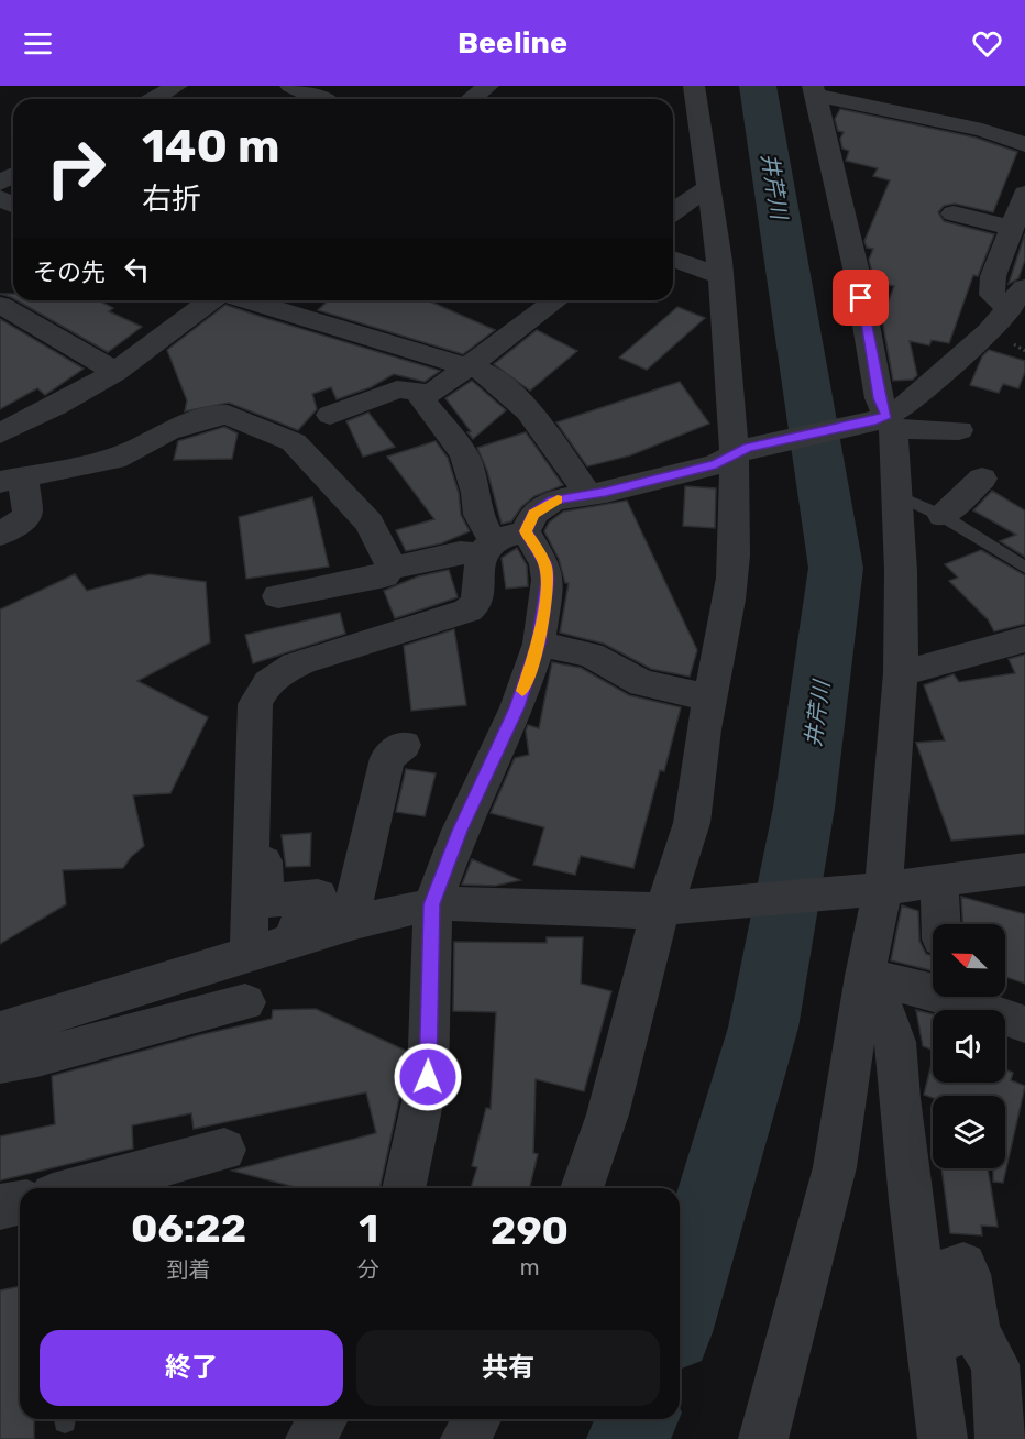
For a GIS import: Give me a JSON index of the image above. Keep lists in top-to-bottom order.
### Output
{
  "water": ["井芹川"],
  "north": "top left",
  "page": {
    "header": "Beeline",
    "turn": ["140 m", "右折"],
    "then": "その先",
    "eta": [
      "06:22",
      "到着",
      "1",
      "分",
      "290",
      "m"
    ],
    "buttons": ["終了", "共有"]
  }
}
